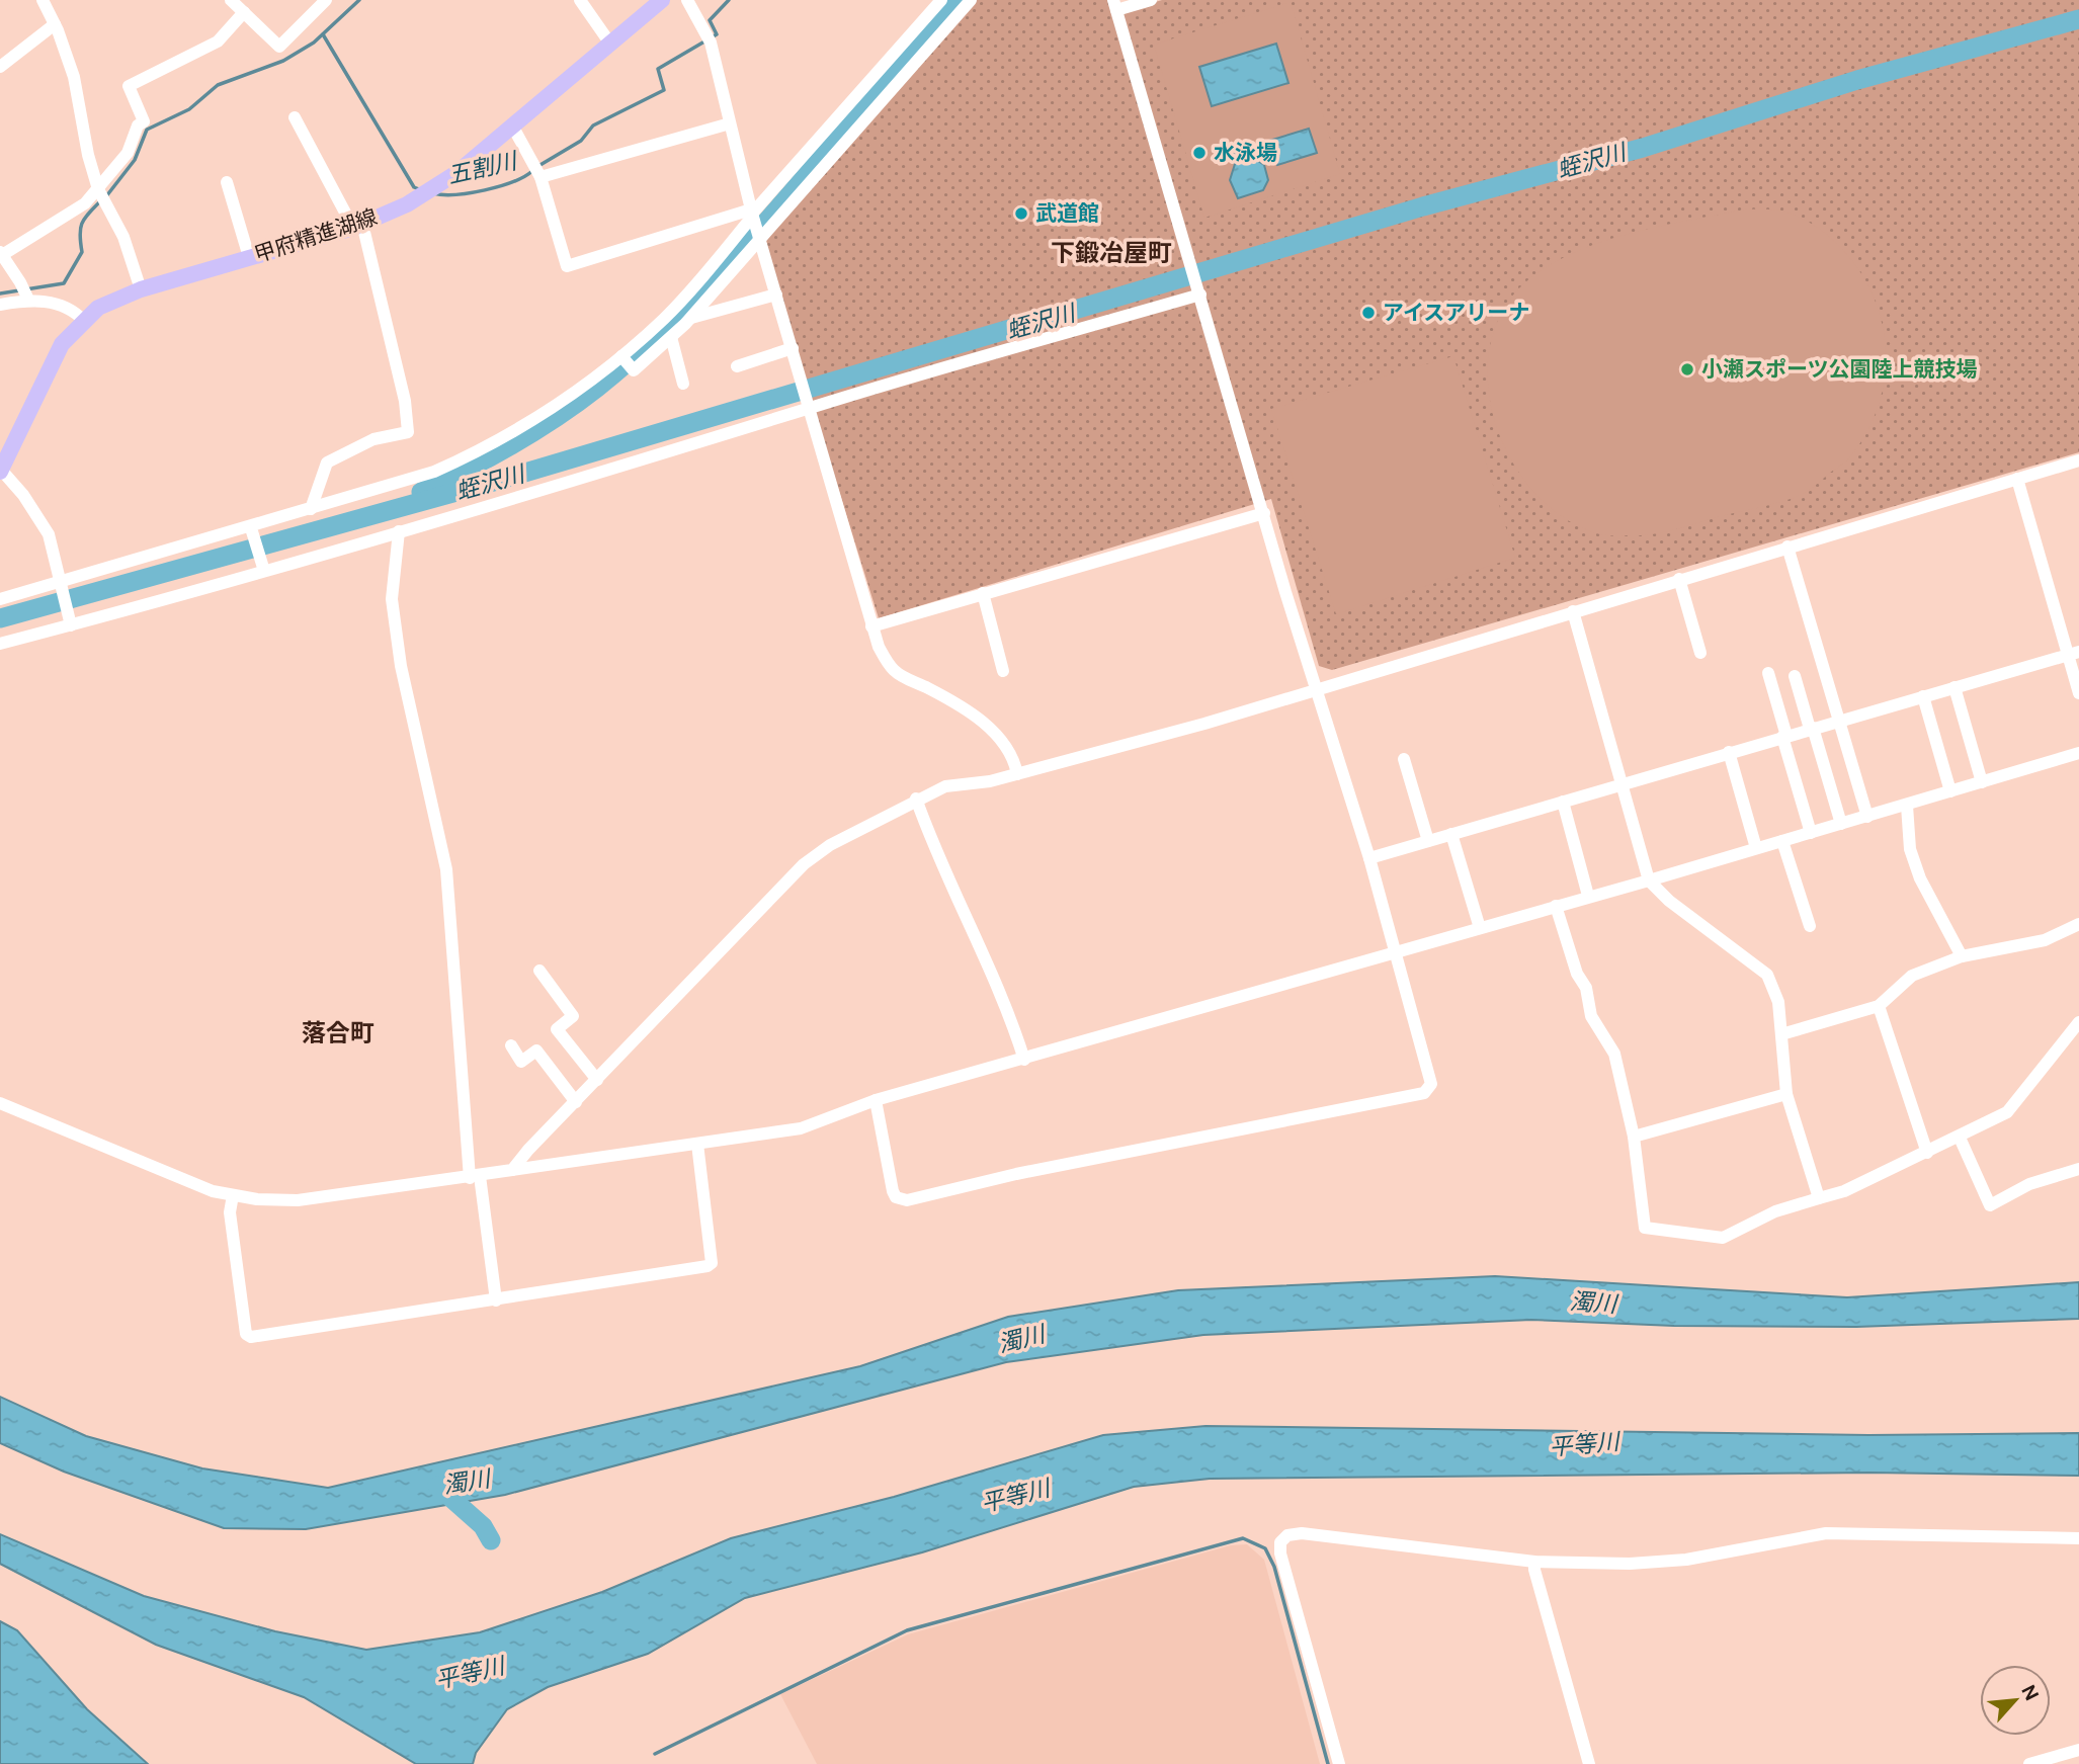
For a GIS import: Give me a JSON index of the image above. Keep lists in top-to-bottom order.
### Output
{
  "streets": {
    "main road": ["甲府精進湖線"]
  },
  "districts": ["下鍛冶屋町", "落合町"],
  "water": [
    "蛭沢川",
    "五割川",
    "濁川",
    "平等川"
  ],
  "places": [
    "水泳場",
    "武道館",
    "アイスアリーナ",
    "小瀬スポーツ公園陸上競技場"
  ],
  "north": "top right"
}
